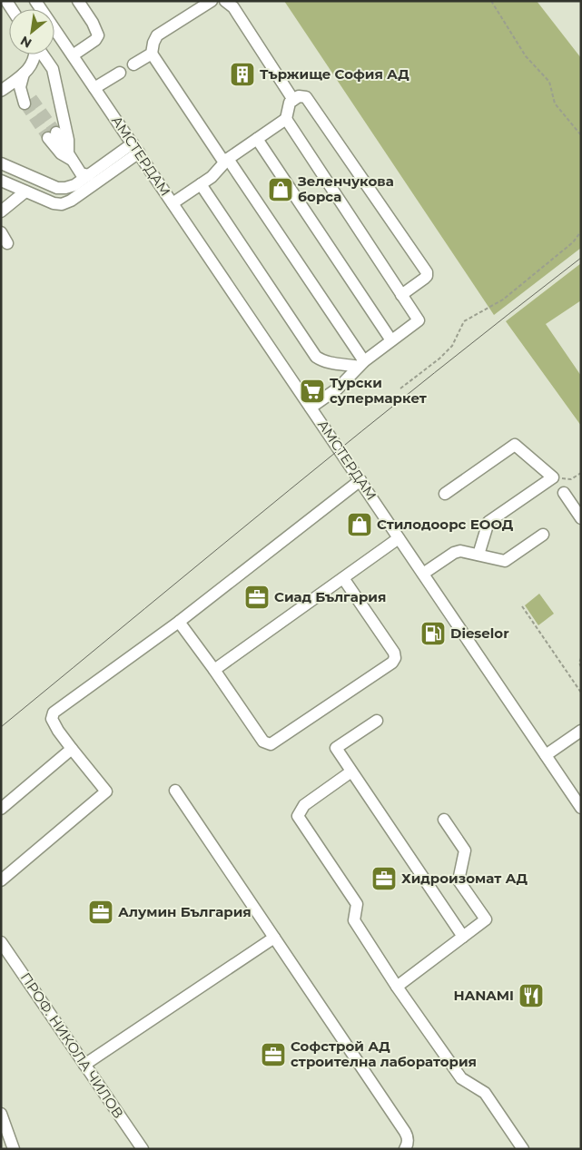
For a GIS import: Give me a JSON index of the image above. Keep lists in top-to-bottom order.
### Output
{
  "streets": {
    "street": ["АМСТЕРДАМ", "ПРОФ. НИКОЛА ЧИЛОВ"]
  },
  "places": {
    "building": ["Тържище София АД"],
    "shop": ["Зеленчукова борса", "Стилодоорс ЕООД"],
    "supermarket": ["Турски супермаркет"],
    "office": [
      "Сиад България",
      "Хидроизомат АД",
      "Алумин България",
      "Софстрой АД строителна лаборатория"
    ],
    "fuel station": ["Dieselor"],
    "restaurant": ["HANAMI"]
  },
  "north": "bottom left"
}
